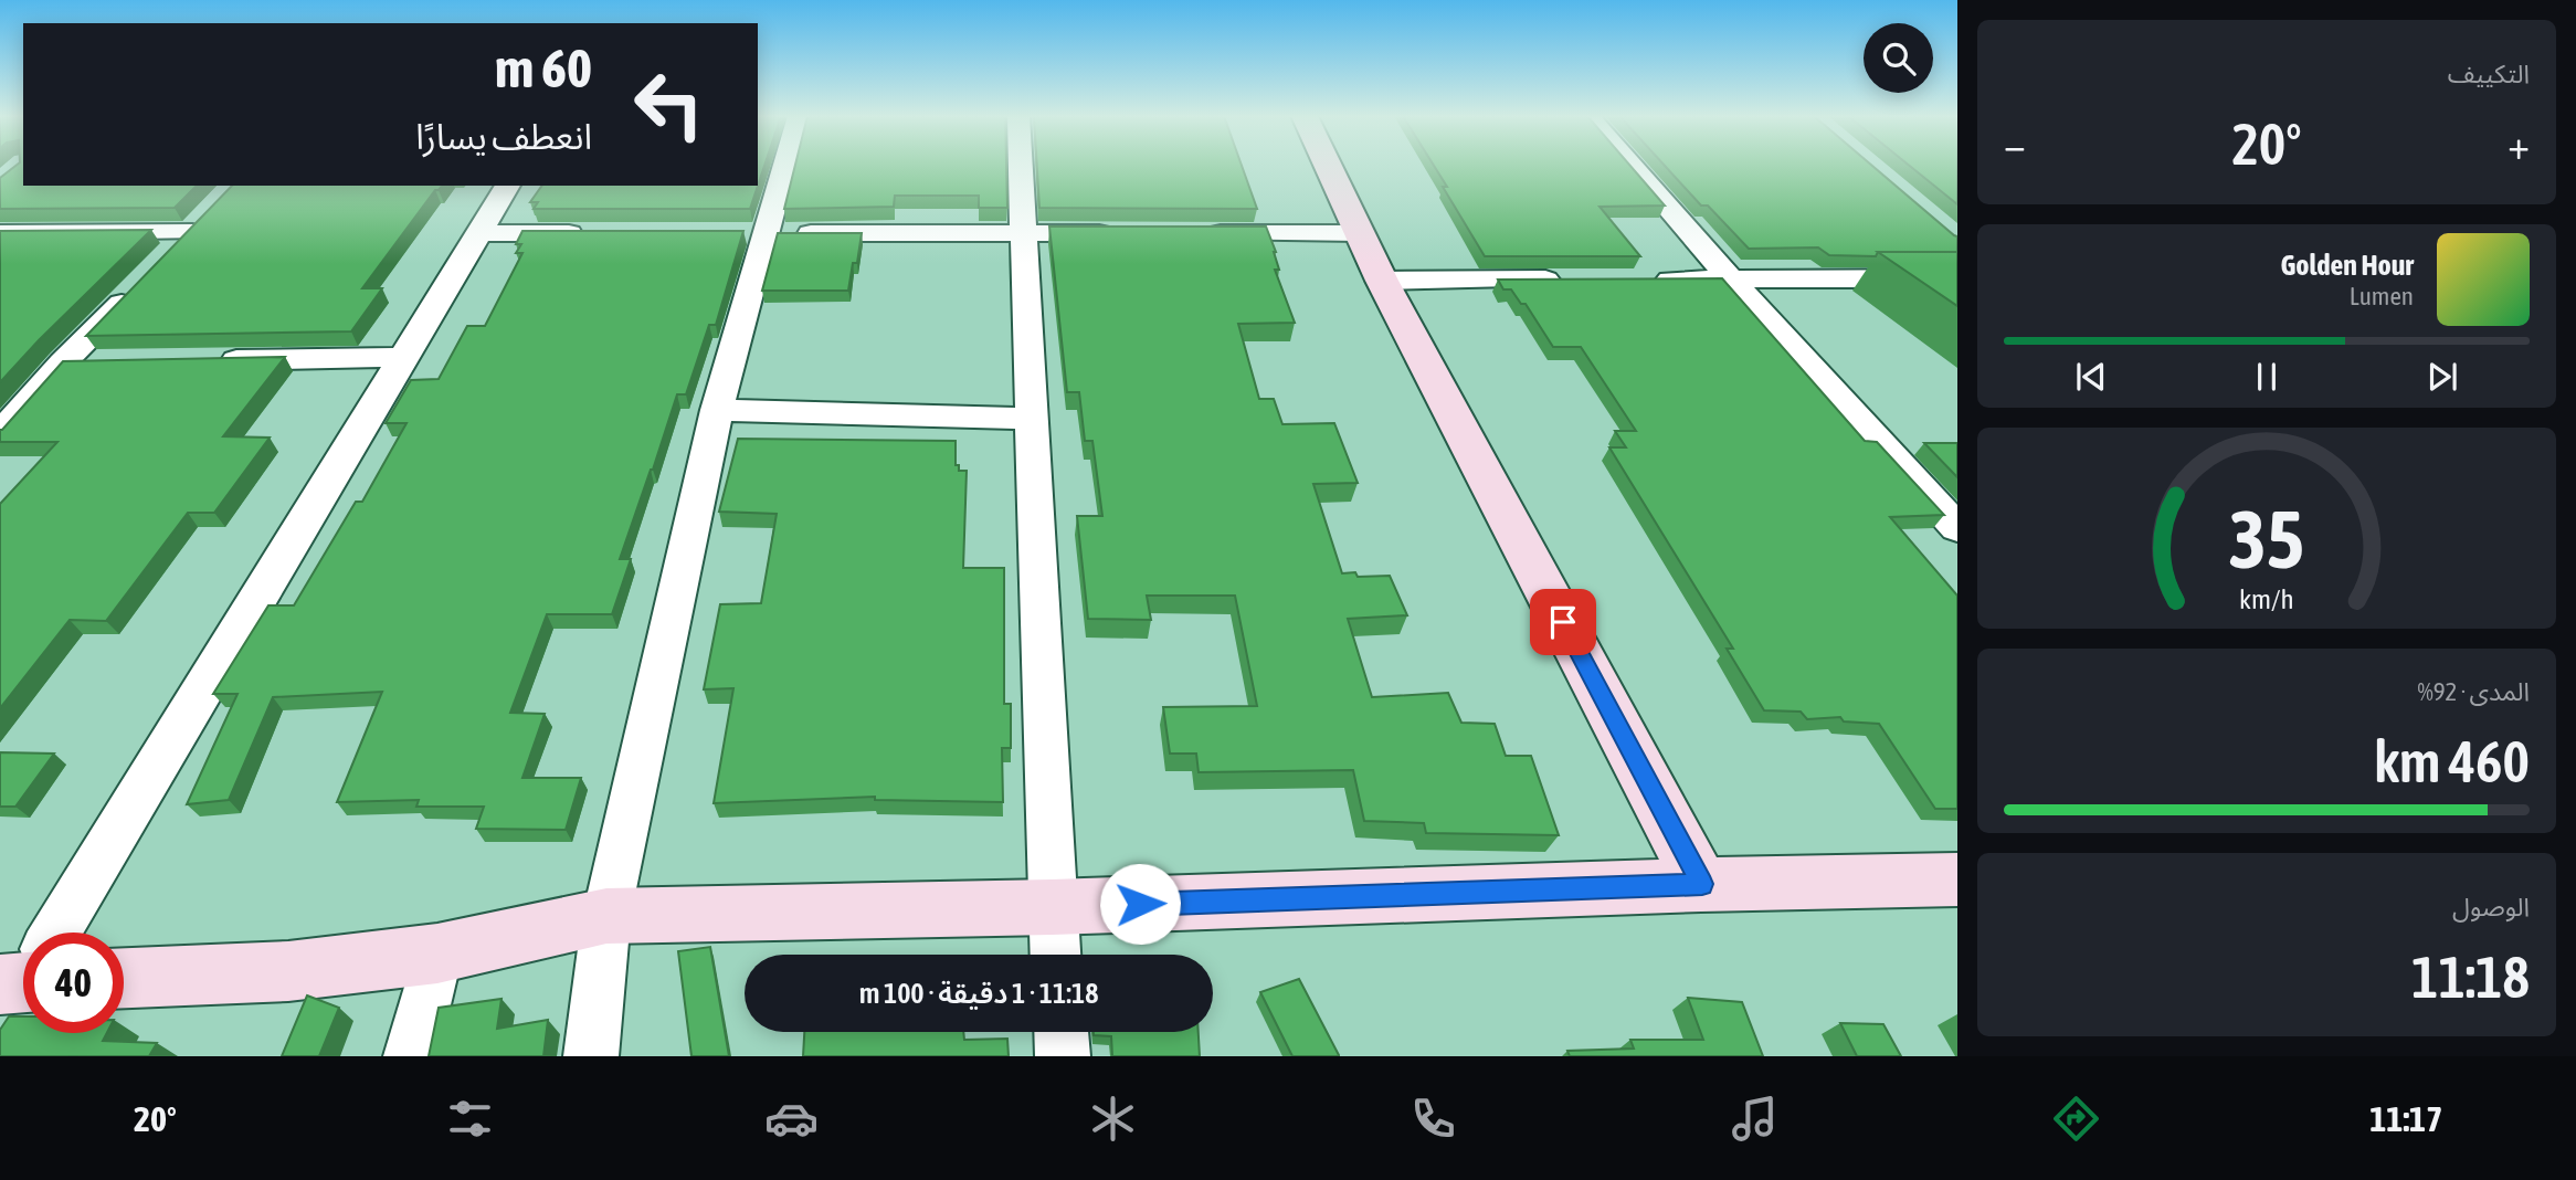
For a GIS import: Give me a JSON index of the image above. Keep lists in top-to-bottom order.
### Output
{
  "page": {
    "tile": [
      "التكييف",
      ["المدى · 92%", "460 km"],
      ["الوصول", "11:18"]
    ],
    "turn": ["60 m", "انعطف يسارًا"],
    "heat": ["−", "20°", "+"],
    "song": ["Golden Hour", "Lumen"],
    "limit": "40",
    "trip": "11:18 · 1 دقيقة · 100 m",
    "tabs": ["11:17", "20°"],
    "gauge": ["35", "km/h"]
  }
}
